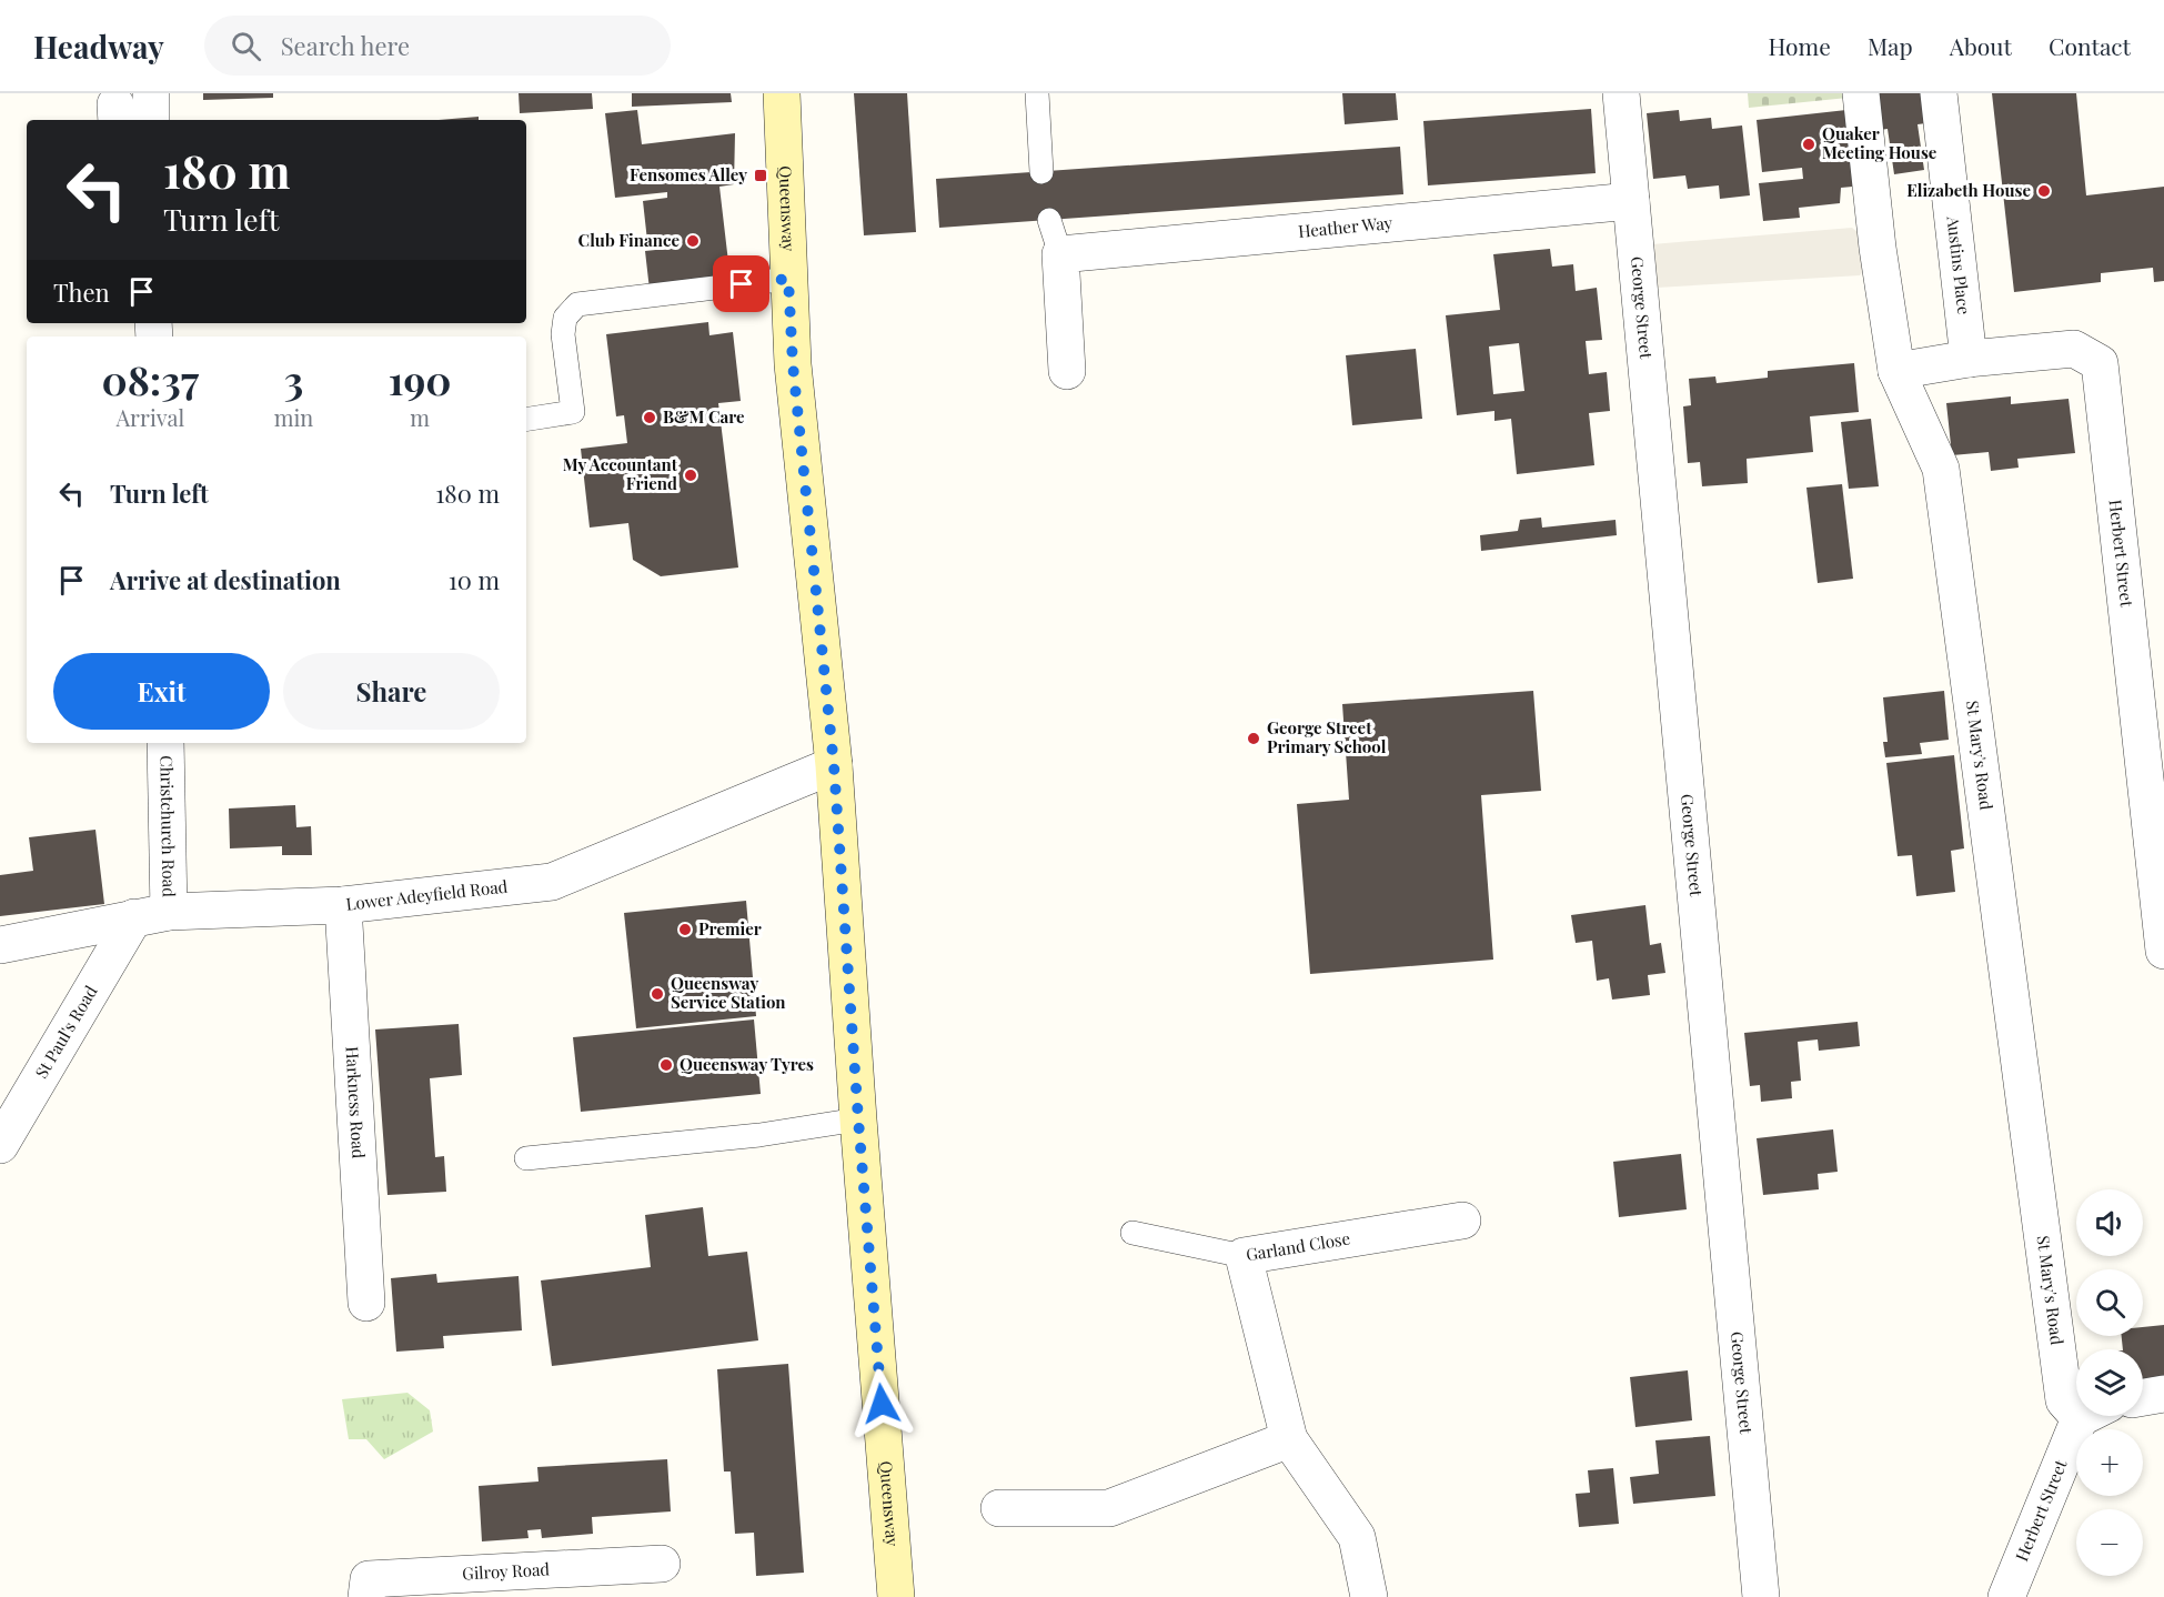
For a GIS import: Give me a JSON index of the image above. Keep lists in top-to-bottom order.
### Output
{
  "streets": {
    "main road": ["Queensway"],
    "street": [
      "Heather Way",
      "Austins Place",
      "George Street",
      "Herbert Street",
      "St Mary's Road",
      "Christchurch Road",
      "Lower Adeyfield Road",
      "St Paul's Road",
      "Harkness Road",
      "Garland Close",
      "Gilroy Road"
    ]
  },
  "crossings": [
    ["Queensway", "Lower Adeyfield Road"],
    ["Heather Way", "George Street"],
    ["Austins Place", "Herbert Street"],
    ["Herbert Street", "St Mary's Road"],
    ["Christchurch Road", "Lower Adeyfield Road"],
    ["Christchurch Road", "St Paul's Road"],
    ["Lower Adeyfield Road", "St Paul's Road"],
    ["Lower Adeyfield Road", "Harkness Road"]
  ],
  "places": {
    "other": [
      "Quaker Meeting House",
      "Elizabeth House",
      "Club Finance",
      "B&M Care",
      "My Accountant Friend",
      "George Street Primary School",
      "Premier",
      "Queensway Service Station",
      "Queensway Tyres"
    ],
    "transit": ["Fensomes Alley"]
  },
  "page": {
    "header": "Headway",
    "search": "Search here",
    "nav": [
      "Home",
      "Map",
      "About",
      "Contact"
    ],
    "turn": ["180 m", "Turn left"],
    "then": "Then",
    "eta": [
      "08:37",
      "Arrival",
      "3",
      "min",
      "190",
      "m"
    ],
    "list": [
      {
        "name": "Turn left",
        "value": "180 m"
      },
      {
        "name": "Arrive at destination",
        "value": "10 m"
      }
    ],
    "buttons": ["Exit", "Share"],
    "map_buttons": ["+", "−"]
  }
}
